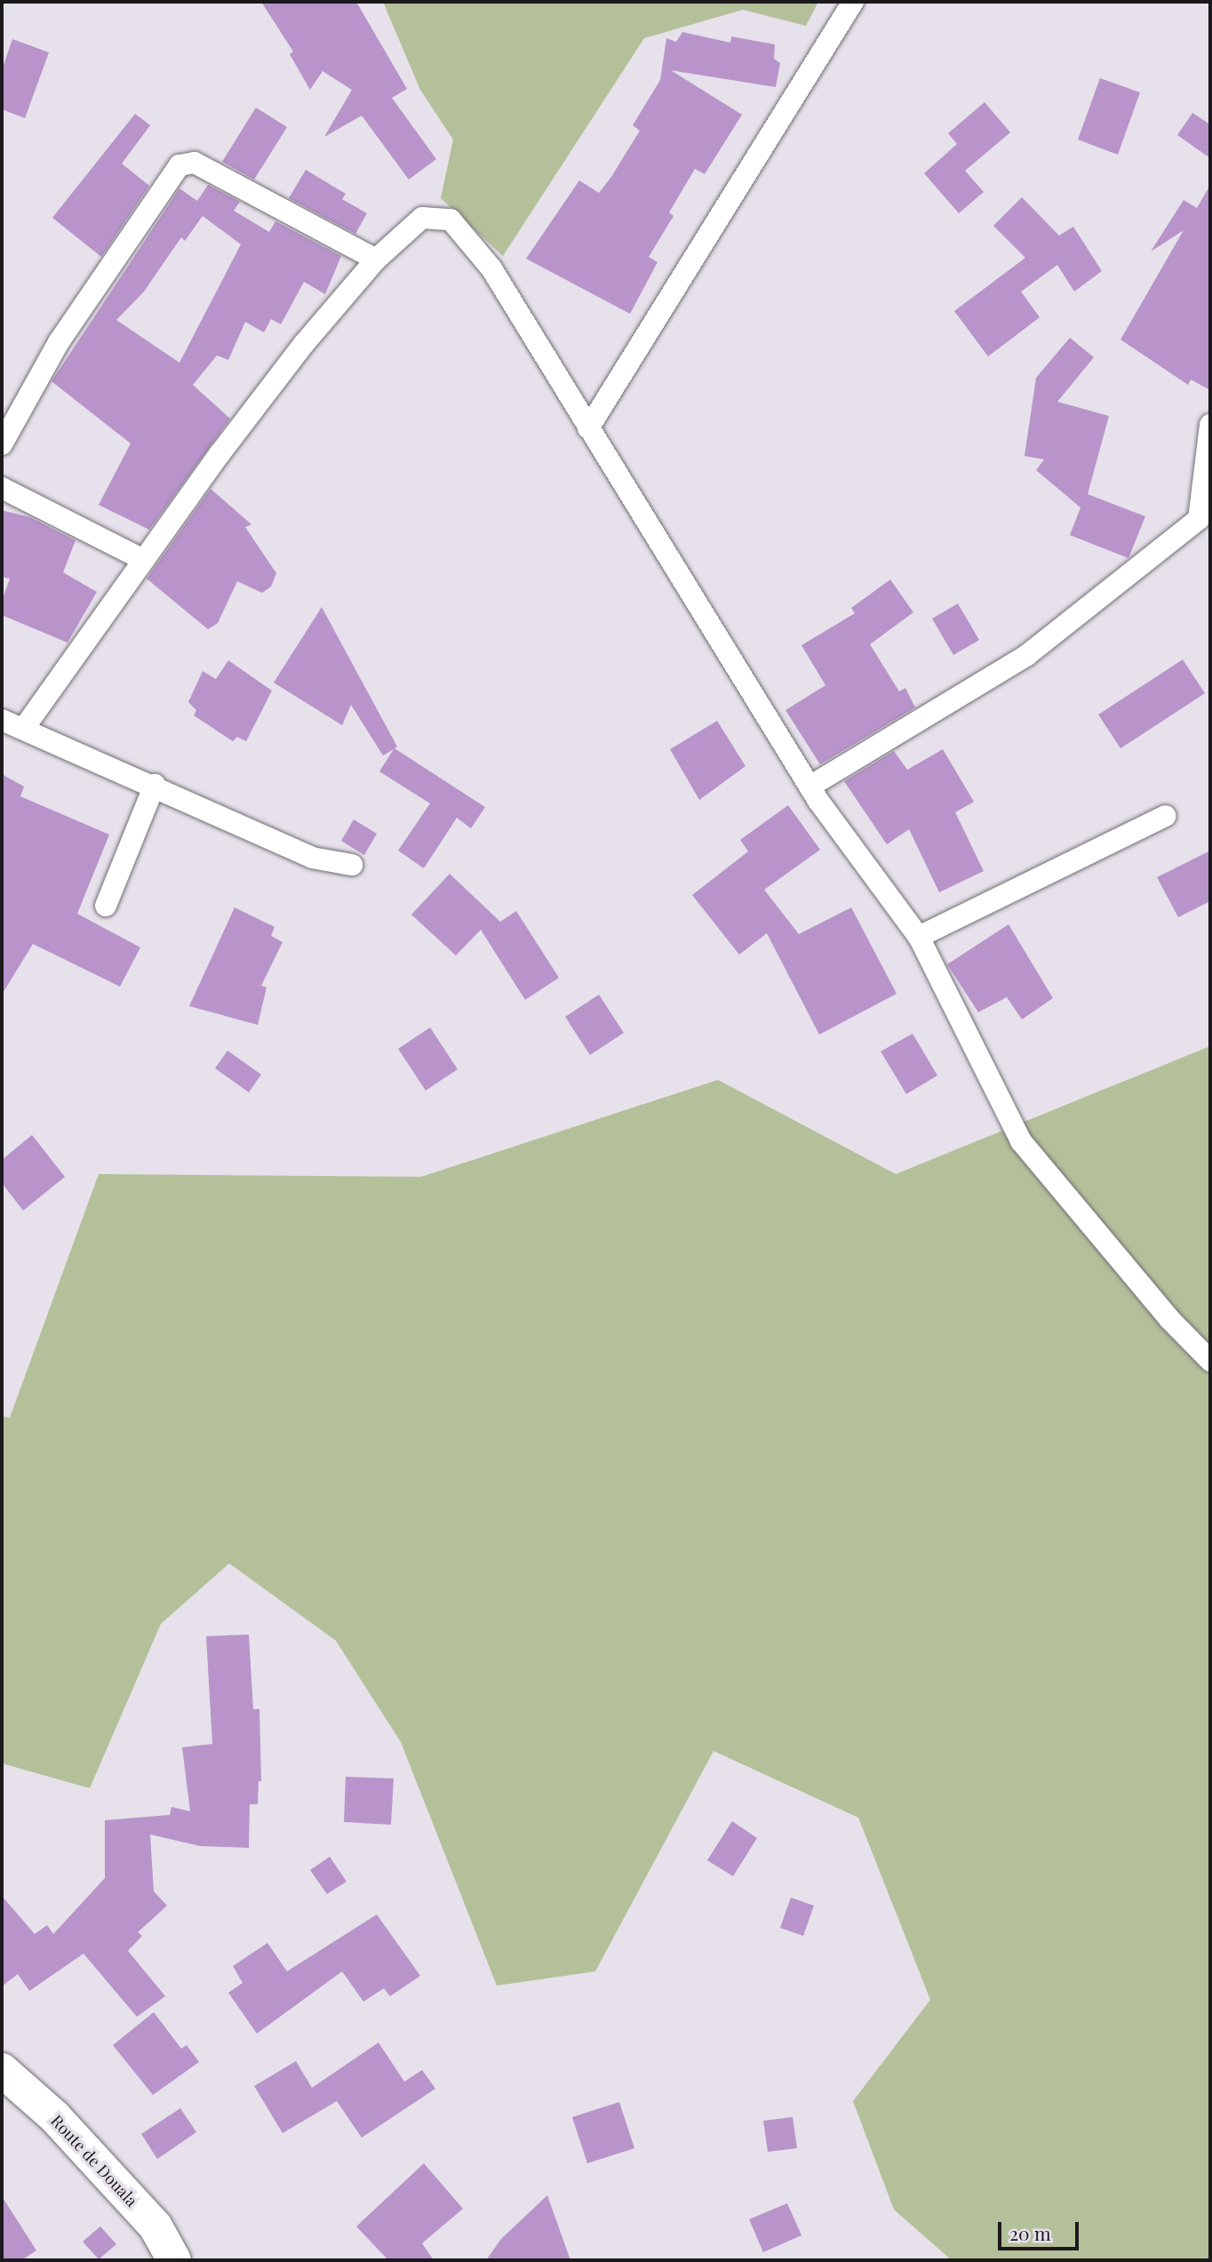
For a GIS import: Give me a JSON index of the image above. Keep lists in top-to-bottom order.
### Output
{
  "streets": {
    "highway": ["Route de Douala"]
  },
  "scale_bar": "20 m"
}
